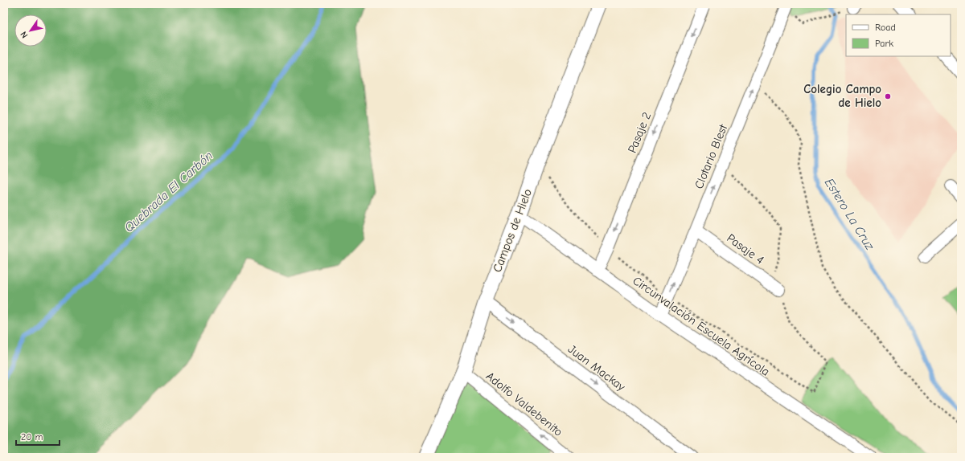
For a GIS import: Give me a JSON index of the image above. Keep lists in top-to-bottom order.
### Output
{
  "streets": {
    "street": [
      "Pasaje 2",
      "Clotario Blest",
      "Campos de Hielo",
      "Pasaje 4",
      "Circunvalación Escuela Agrícola",
      "Juan Mackay",
      "Adolfo Valdebenito"
    ]
  },
  "crossings": [
    ["Pasaje 2", "Circunvalación Escuela Agrícola"],
    ["Clotario Blest", "Pasaje 4"],
    ["Clotario Blest", "Circunvalación Escuela Agrícola"],
    ["Campos de Hielo", "Circunvalación Escuela Agrícola"],
    ["Campos de Hielo", "Juan Mackay"],
    ["Campos de Hielo", "Adolfo Valdebenito"]
  ],
  "one_way": [
    "Pasaje 2",
    "Clotario Blest",
    "Juan Mackay",
    "Adolfo Valdebenito"
  ],
  "water": ["Quebrada El Carbón", "Estero La Cruz"],
  "places": ["Colegio Campo de Hielo"],
  "legend": ["Road", "Park"],
  "scale_bar": "20 m",
  "north": "bottom left"
}
